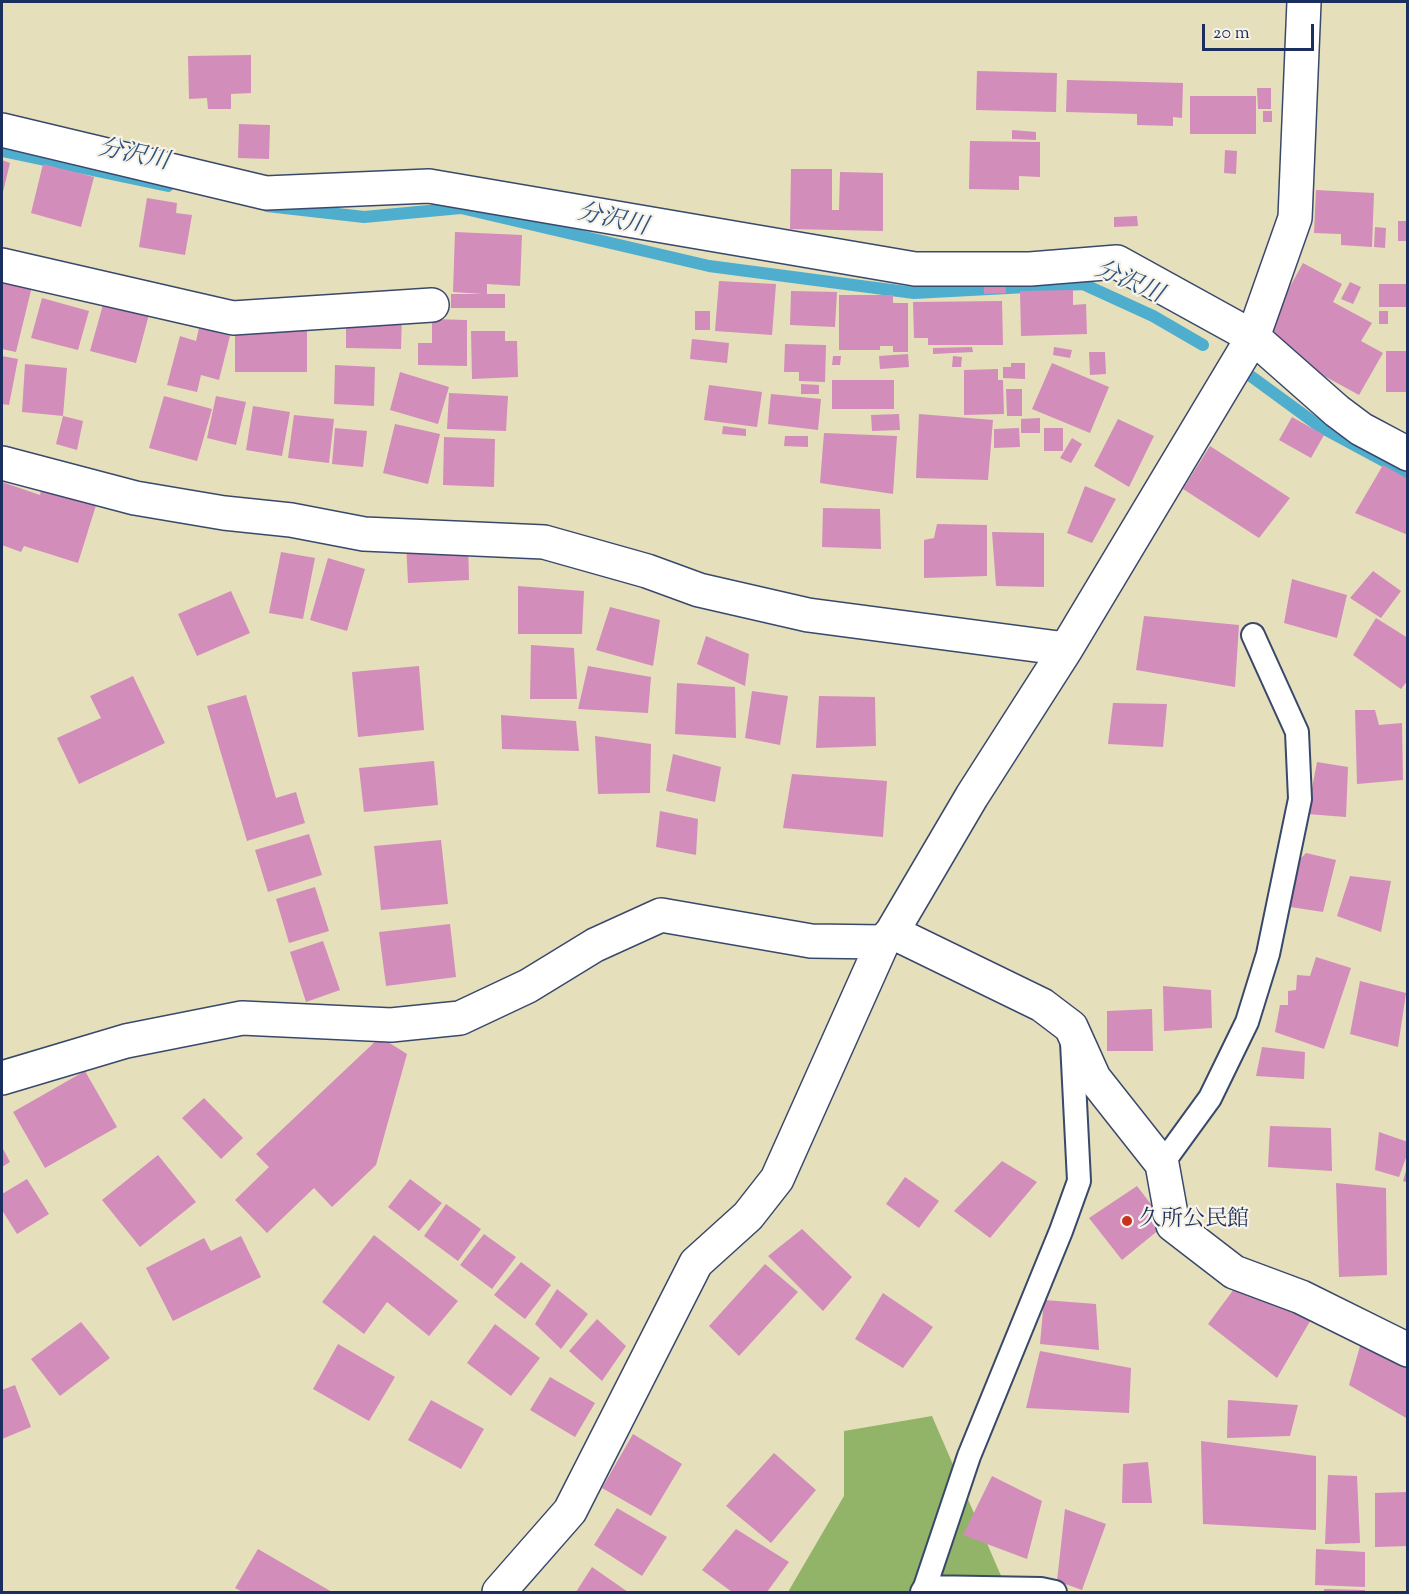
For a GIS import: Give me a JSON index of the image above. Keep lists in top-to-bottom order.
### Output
{
  "water": ["分沢川"],
  "places": ["久所公民館"],
  "scale_bar": "20 m"
}
